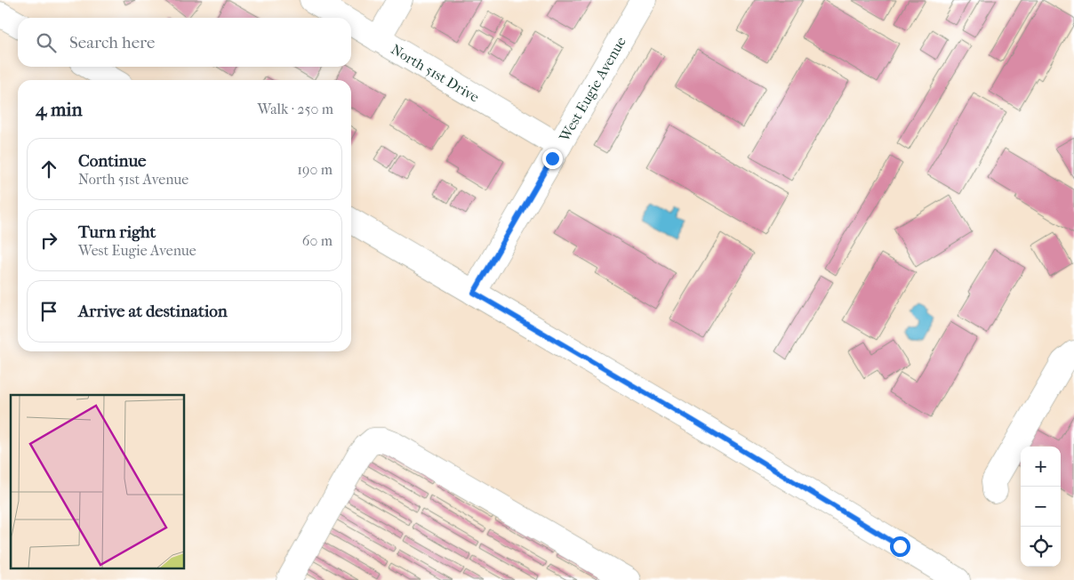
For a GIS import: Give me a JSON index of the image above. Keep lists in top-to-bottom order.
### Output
{
  "streets": {
    "main road": ["North 51st Drive", "West Eugie Avenue"]
  },
  "crossings": [
    ["North 51st Drive", "West Eugie Avenue"]
  ],
  "page": {
    "search": "Search here",
    "heading": ["4 min", "Walk · 250 m"],
    "list": [
      ["Continue", "North 51st Avenue", "190 m"],
      ["Turn right", "West Eugie Avenue", "60 m"],
      "Arrive at destination"
    ],
    "map_buttons": ["+", "−"]
  }
}
